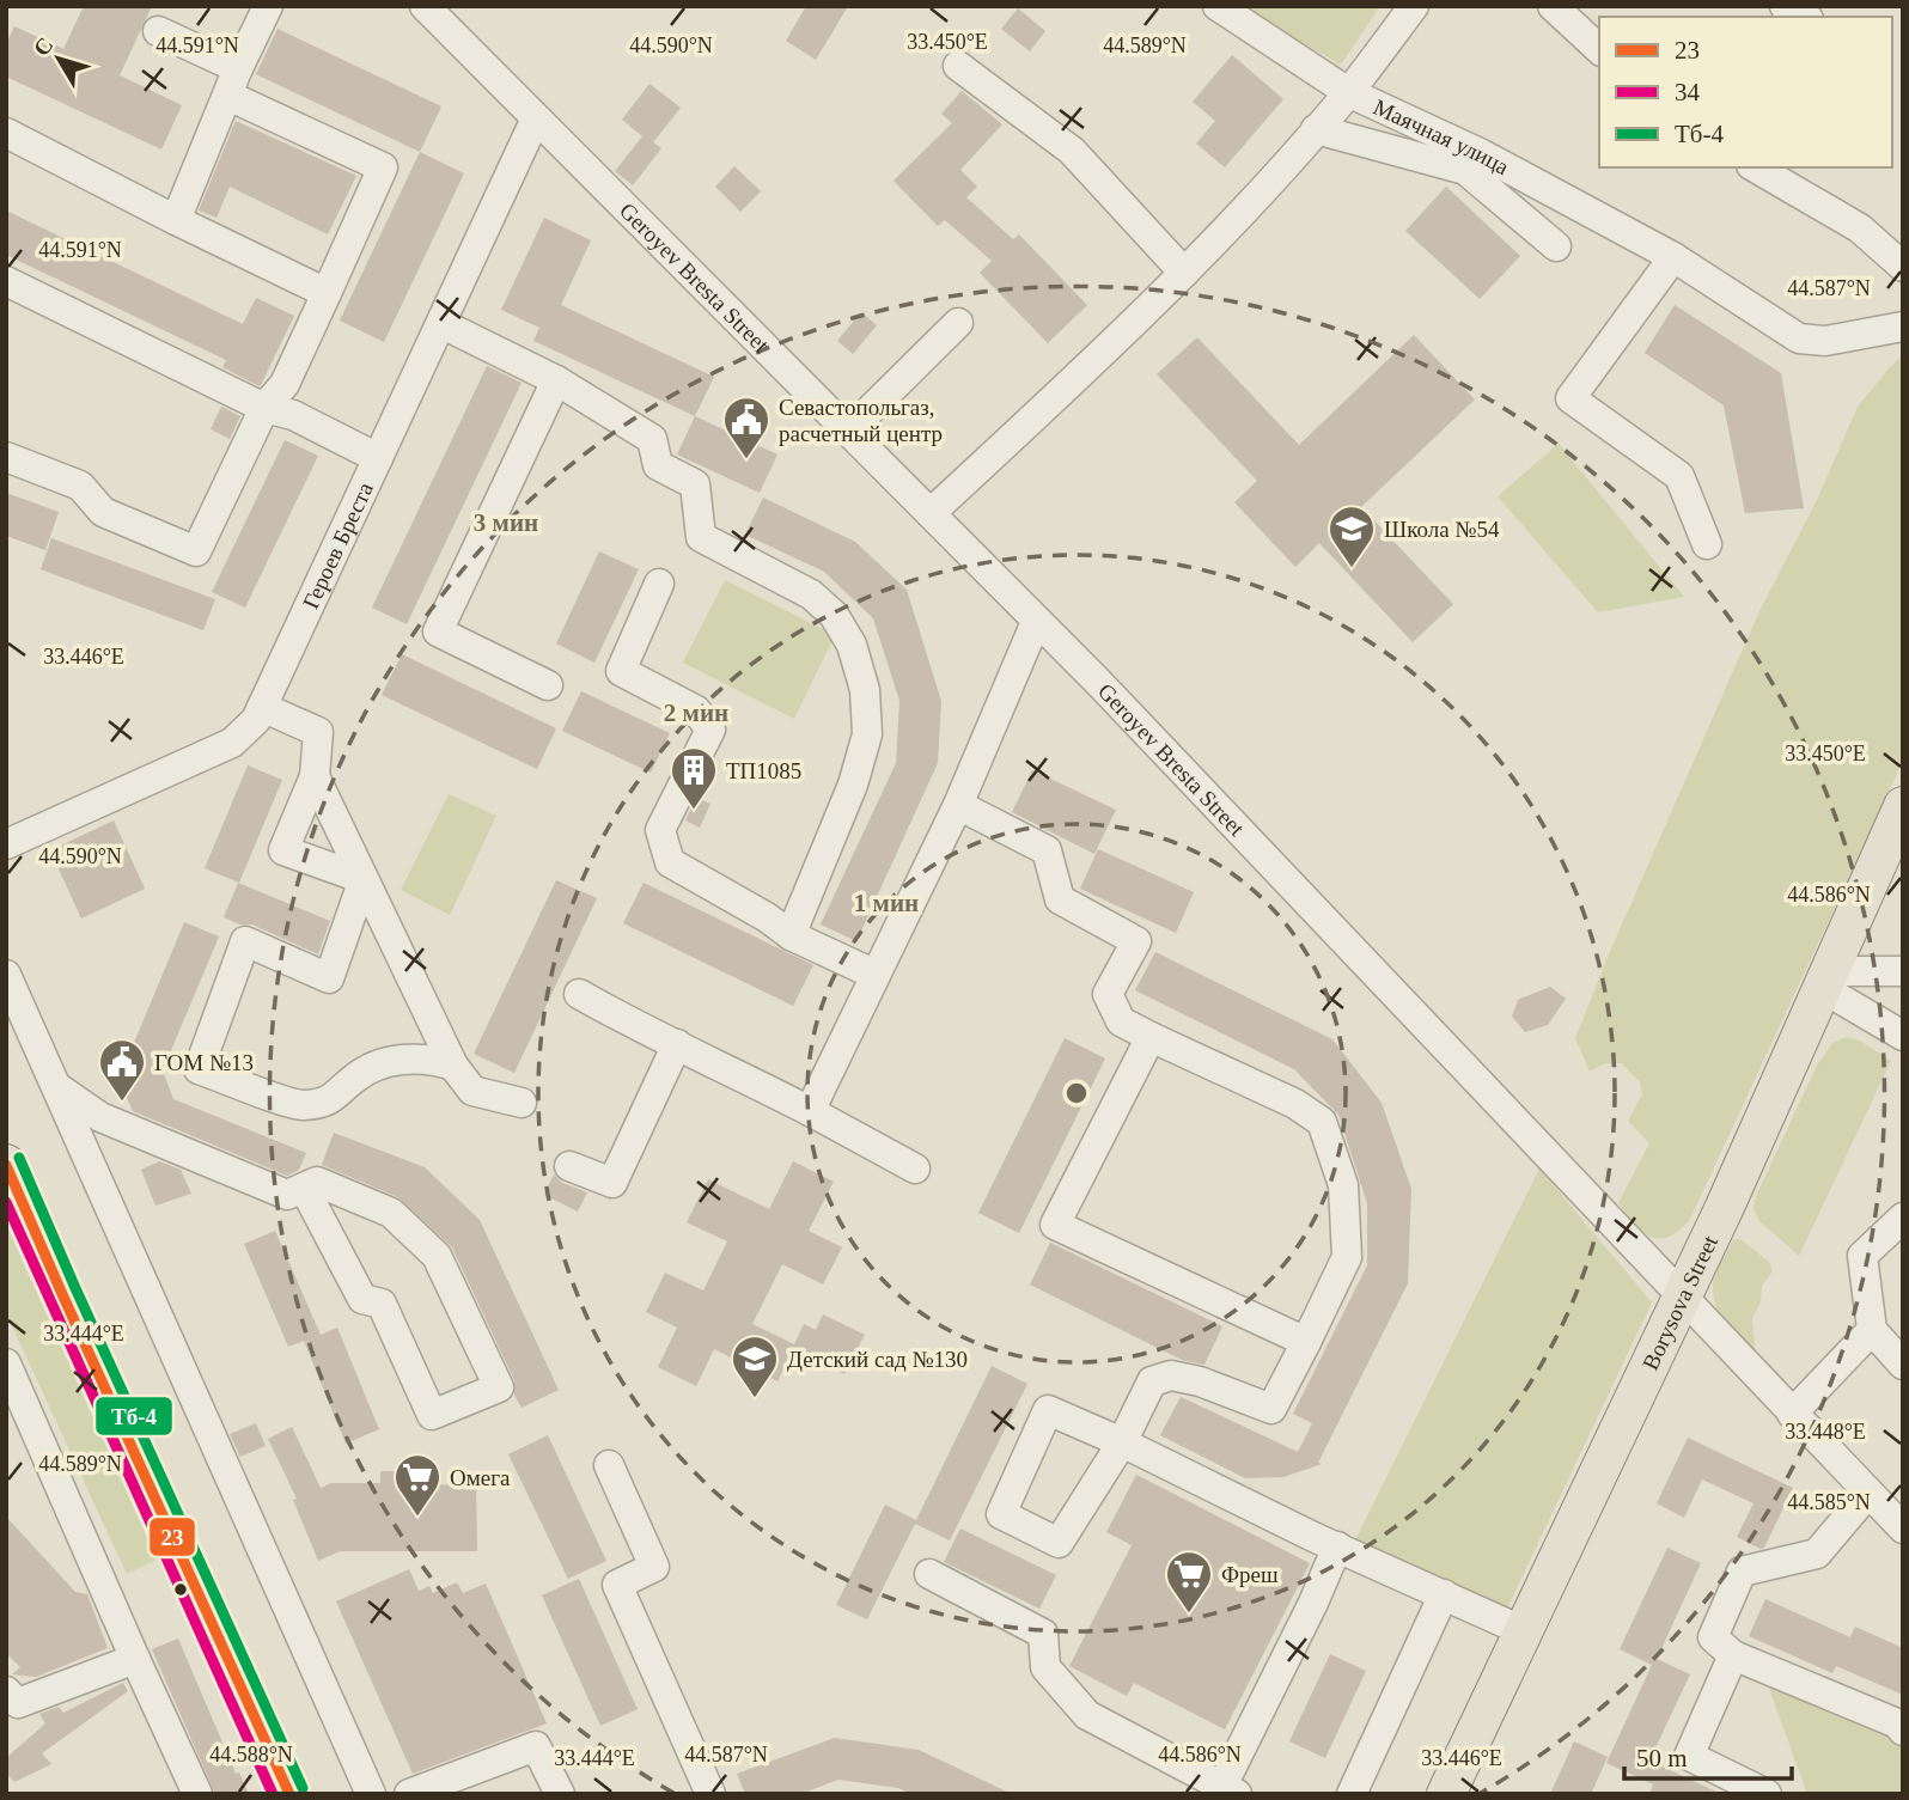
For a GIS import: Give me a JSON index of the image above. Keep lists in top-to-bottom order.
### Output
{
  "streets": {
    "main road": ["Borysova Street"],
    "street": ["Маячная улица", "Geroyev Bresta Street", "Героев Бреста"]
  },
  "crossings": [
    ["Geroyev Bresta Street", "Героев Бреста"],
    ["Geroyev Bresta Street", "Borysova Street"]
  ],
  "places": {
    "public building": ["Севастопольгаз, расчетный центр", "ГОМ №13"],
    "school or university": ["Школа №54", "Детский сад №130"],
    "building": ["ТП1085"],
    "supermarket": ["Омега", "Фреш"]
  },
  "lines": ["transit line Тб-4", "transit line 23", "transit line 34"],
  "legend": ["23", "34", "Тб-4"],
  "scale_bar": "50 m",
  "north": "top left",
  "coordinates": [
    "33.450°E",
    "44.591°N",
    "44.590°N",
    "44.589°N",
    "44.587°N",
    "33.446°E",
    "44.586°N",
    "33.444°E",
    "33.448°E",
    "44.585°N",
    "44.588°N"
  ],
  "rings": ["3 мин", "2 мин", "1 мин"]
}
